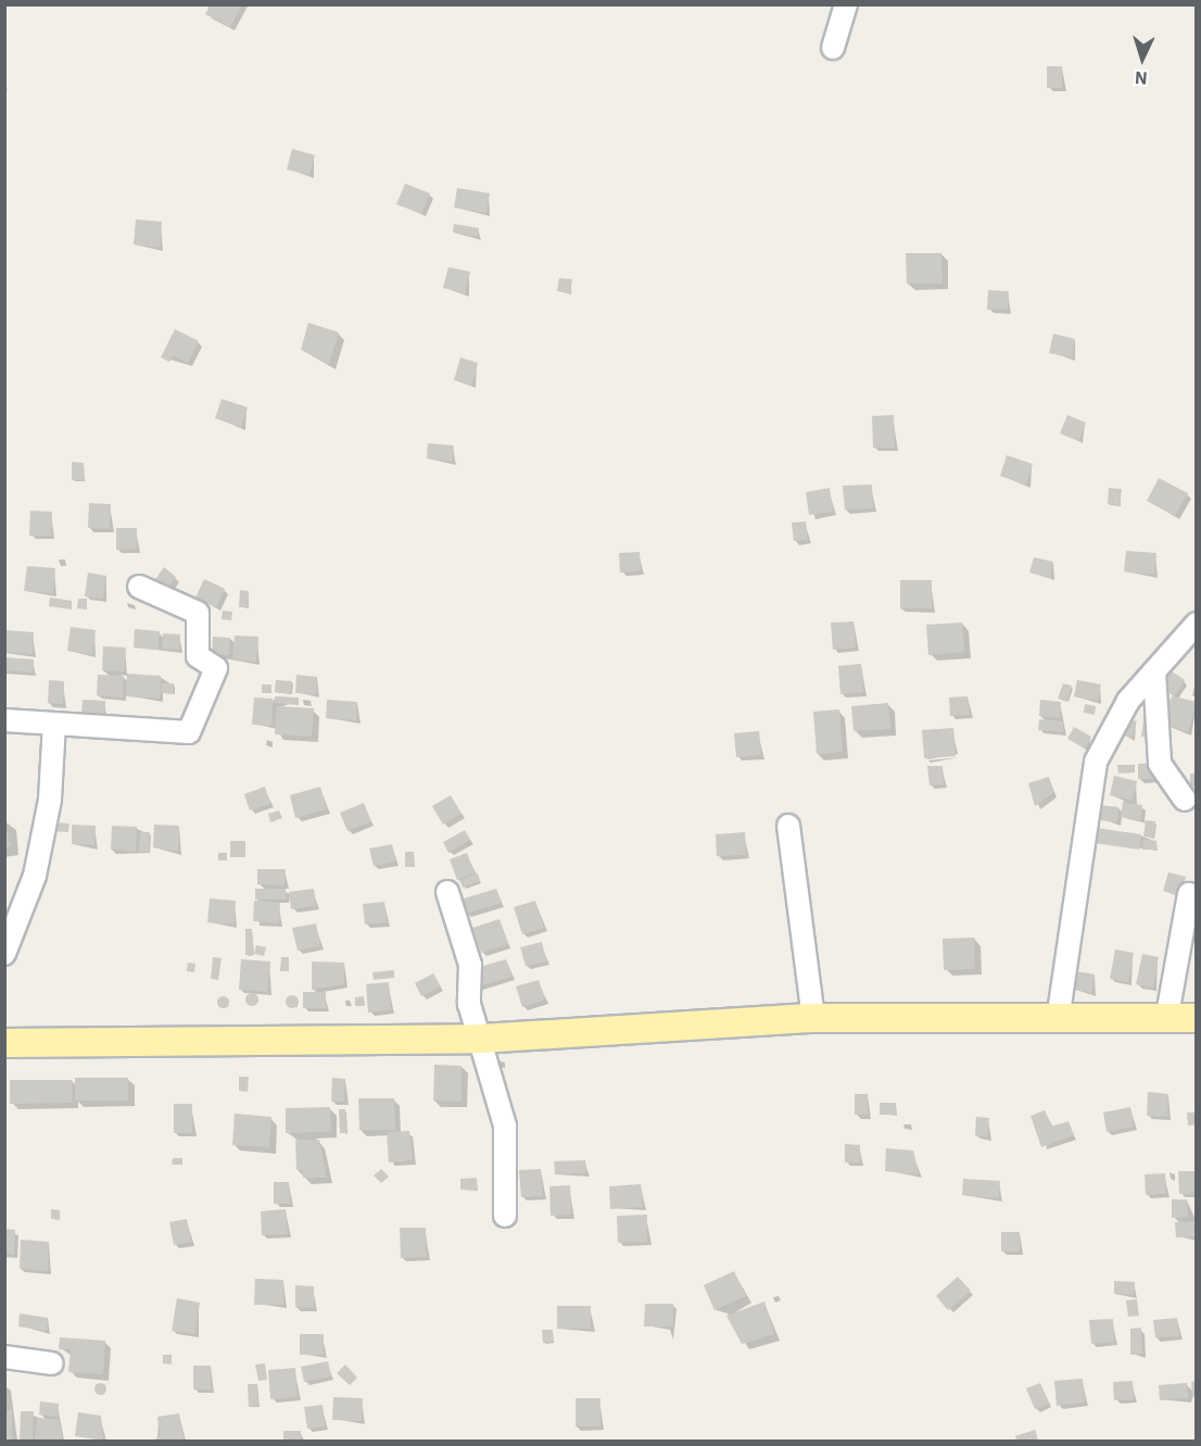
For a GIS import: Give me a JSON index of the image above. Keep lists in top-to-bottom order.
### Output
{
  "north": "bottom"
}
